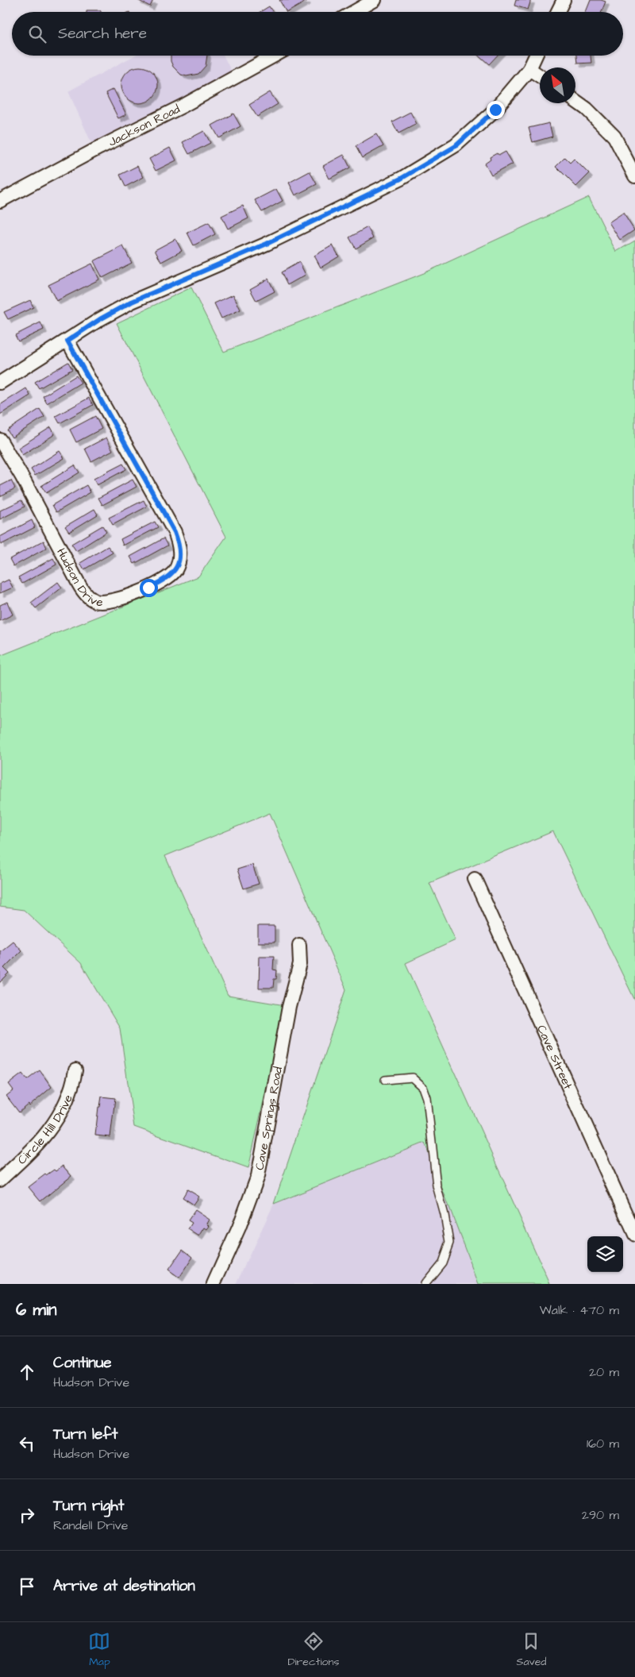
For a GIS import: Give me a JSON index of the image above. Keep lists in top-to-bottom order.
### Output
{
  "streets": {
    "street": [
      "Jackson Road",
      "Hudson Drive",
      "Cave Street",
      "Cave Springs Road",
      "Circle Hill Drive"
    ]
  },
  "north": "top left",
  "page": {
    "search": "Search here",
    "heading": ["6 min", "Walk · 470 m"],
    "list": [
      ["Continue", "Hudson Drive", "20 m"],
      ["Turn left", "Hudson Drive", "160 m"],
      ["Turn right", "Randell Drive", "290 m"],
      "Arrive at destination"
    ],
    "nav": ["Map", "Directions", "Saved"]
  }
}
